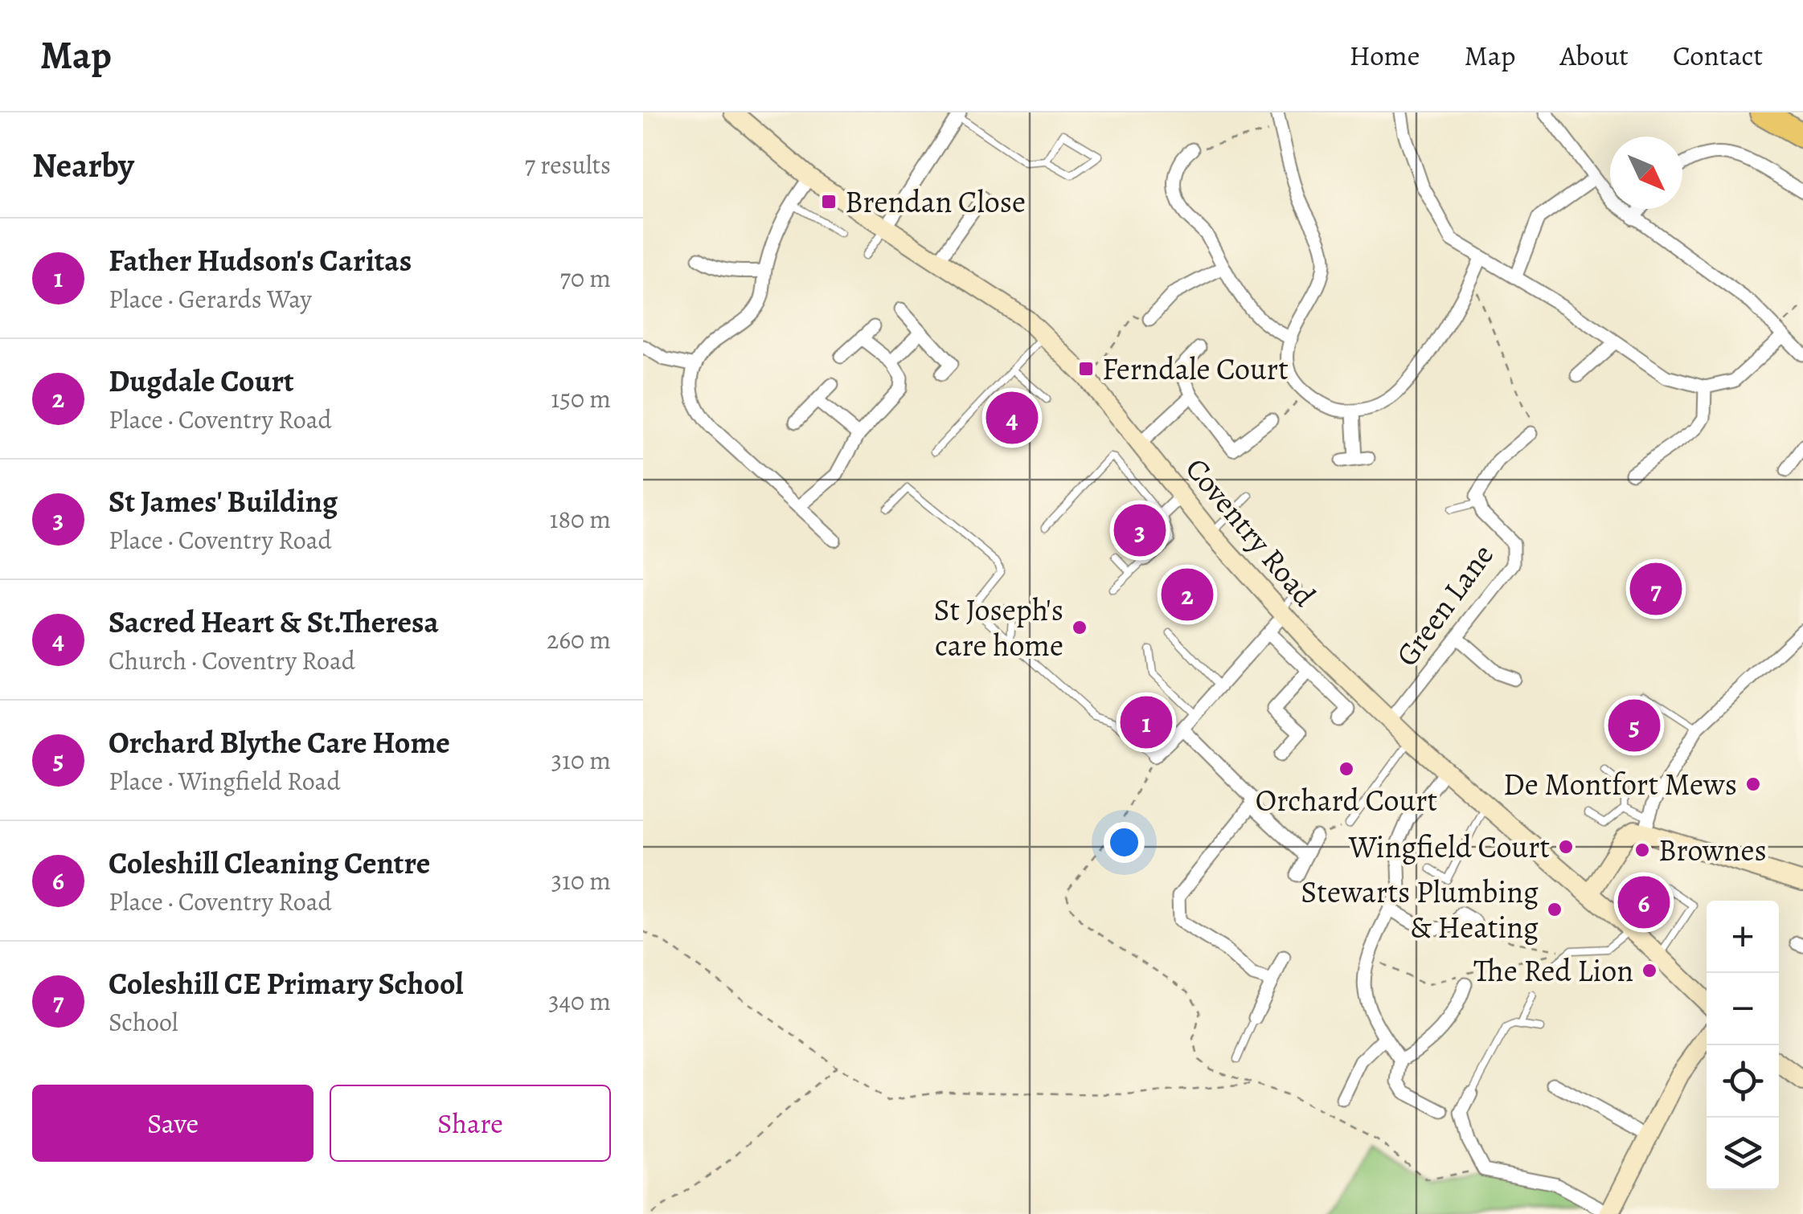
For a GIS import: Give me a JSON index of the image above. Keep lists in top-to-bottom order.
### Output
{
  "streets": {
    "main road": ["Coventry Road"],
    "street": ["Green Lane"]
  },
  "crossings": [
    ["Coventry Road", "Green Lane"]
  ],
  "places": {
    "transit": ["Brendan Close", "Ferndale Court"],
    "other": [
      "St Joseph's care home",
      "Orchard Court",
      "De Montfort Mews",
      "Wingfield Court",
      "Brownes",
      "Stewarts Plumbing & Heating",
      "The Red Lion"
    ]
  },
  "north": "bottom right",
  "page": {
    "header": "Map",
    "nav": [
      "Home",
      "Map",
      "About",
      "Contact"
    ],
    "heading": ["Nearby", "7 results"],
    "list": [
      {
        "mark": "1",
        "name": "Father Hudson's Caritas",
        "note": "Place · Gerards Way",
        "value": "70 m"
      },
      {
        "mark": "2",
        "name": "Dugdale Court",
        "note": "Place · Coventry Road",
        "value": "150 m"
      },
      {
        "mark": "3",
        "name": "St James' Building",
        "note": "Place · Coventry Road",
        "value": "180 m"
      },
      {
        "mark": "4",
        "name": "Sacred Heart & St.Theresa",
        "note": "Church · Coventry Road",
        "value": "260 m"
      },
      {
        "mark": "5",
        "name": "Orchard Blythe Care Home",
        "note": "Place · Wingfield Road",
        "value": "310 m"
      },
      {
        "mark": "6",
        "name": "Coleshill Cleaning Centre",
        "note": "Place · Coventry Road",
        "value": "310 m"
      },
      {
        "mark": "7",
        "name": "Coleshill CE Primary School",
        "note": "School",
        "value": "340 m"
      }
    ],
    "pins": [
      "4",
      "3",
      "7",
      "2",
      "1",
      "5",
      "6"
    ],
    "map_buttons": ["+", "−"],
    "buttons": ["Save", "Share"]
  }
}
